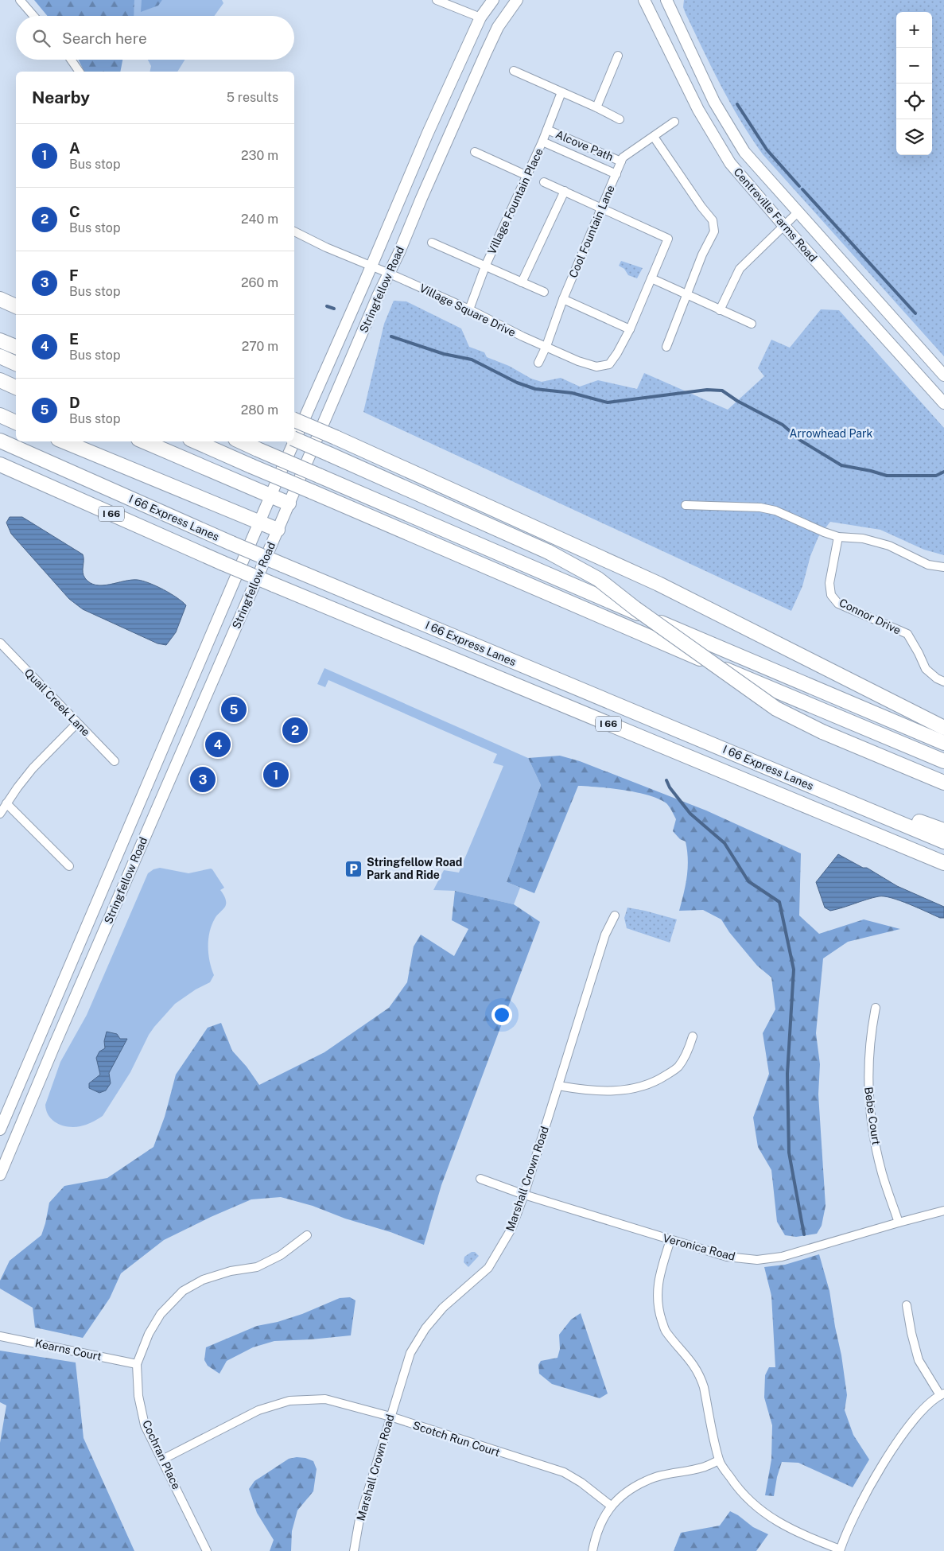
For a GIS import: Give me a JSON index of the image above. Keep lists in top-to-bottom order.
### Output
{
  "streets": {
    "highway": ["I 66", "I 66 Express Lanes"],
    "main road": ["Centreville Farms Road", "Stringfellow Road"],
    "street": [
      "Alcove Path",
      "Village Fountain Place",
      "Cool Fountain Lane",
      "Village Square Drive",
      "Connor Drive",
      "Quail Creek Lane",
      "Bebe Court",
      "Marshall Crown Road",
      "Veronica Road",
      "Kearns Court",
      "Scotch Run Court",
      "Cochran Place"
    ]
  },
  "crossings": [
    ["Alcove Path", "Village Fountain Place"],
    ["Alcove Path", "Cool Fountain Lane"],
    ["Village Fountain Place", "Village Square Drive"],
    ["Cool Fountain Lane", "Village Square Drive"],
    ["Stringfellow Road", "Village Square Drive"],
    ["Bebe Court", "Veronica Road"],
    ["Marshall Crown Road", "Veronica Road"],
    ["Marshall Crown Road", "Scotch Run Court"],
    ["Kearns Court", "Cochran Place"],
    ["Scotch Run Court", "Cochran Place"]
  ],
  "parks": ["Arrowhead Park"],
  "places": {
    "parking": ["Stringfellow Road Park and Ride"]
  },
  "page": {
    "map_buttons": ["+", "−"],
    "search": "Search here",
    "heading": ["Nearby", "5 results"],
    "list": [
      {
        "mark": "1",
        "name": "A",
        "note": "Bus stop",
        "value": "230 m"
      },
      {
        "mark": "2",
        "name": "C",
        "note": "Bus stop",
        "value": "240 m"
      },
      {
        "mark": "3",
        "name": "F",
        "note": "Bus stop",
        "value": "260 m"
      },
      {
        "mark": "4",
        "name": "E",
        "note": "Bus stop",
        "value": "270 m"
      },
      {
        "mark": "5",
        "name": "D",
        "note": "Bus stop",
        "value": "280 m"
      }
    ],
    "pins": [
      "5",
      "2",
      "4",
      "1",
      "3"
    ]
  }
}
